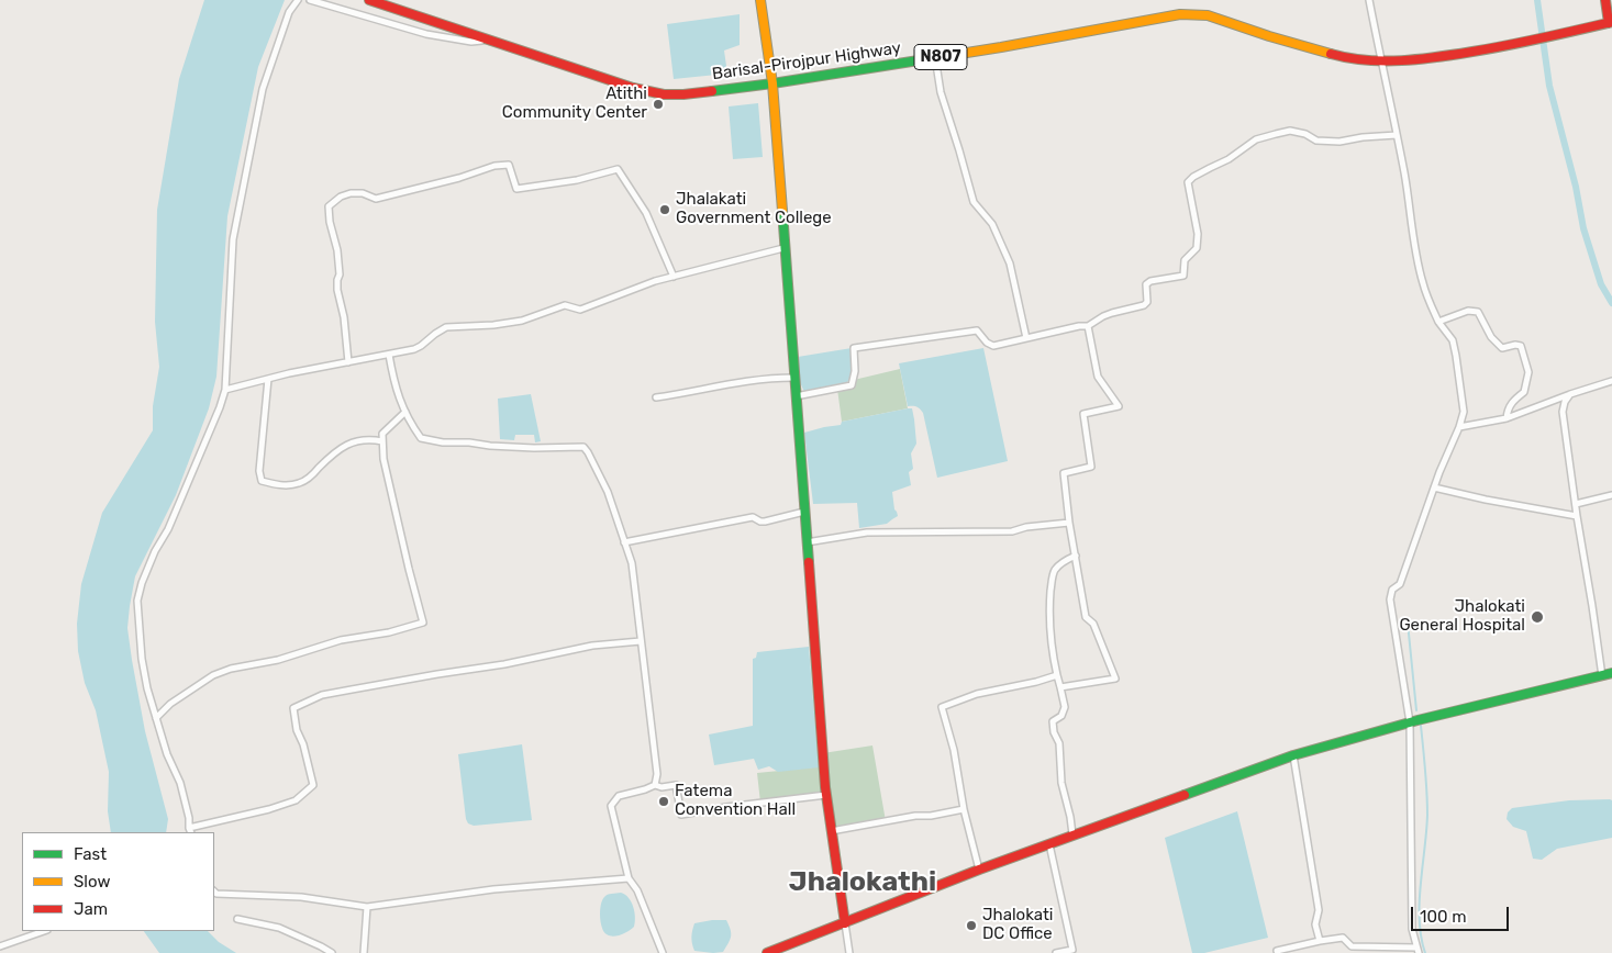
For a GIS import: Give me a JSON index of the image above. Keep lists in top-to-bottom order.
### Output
{
  "streets": {
    "main road": ["N807", "Barisal-Pirojpur Highway"]
  },
  "districts": ["Jhalokathi"],
  "places": [
    "Atithi Community Center",
    "Jhalakati Government College",
    "Jhalokati General Hospital",
    "Fatema Convention Hall",
    "Jhalokati DC Office"
  ],
  "legend": ["Fast", "Slow", "Jam"],
  "scale_bar": "100 m"
}
